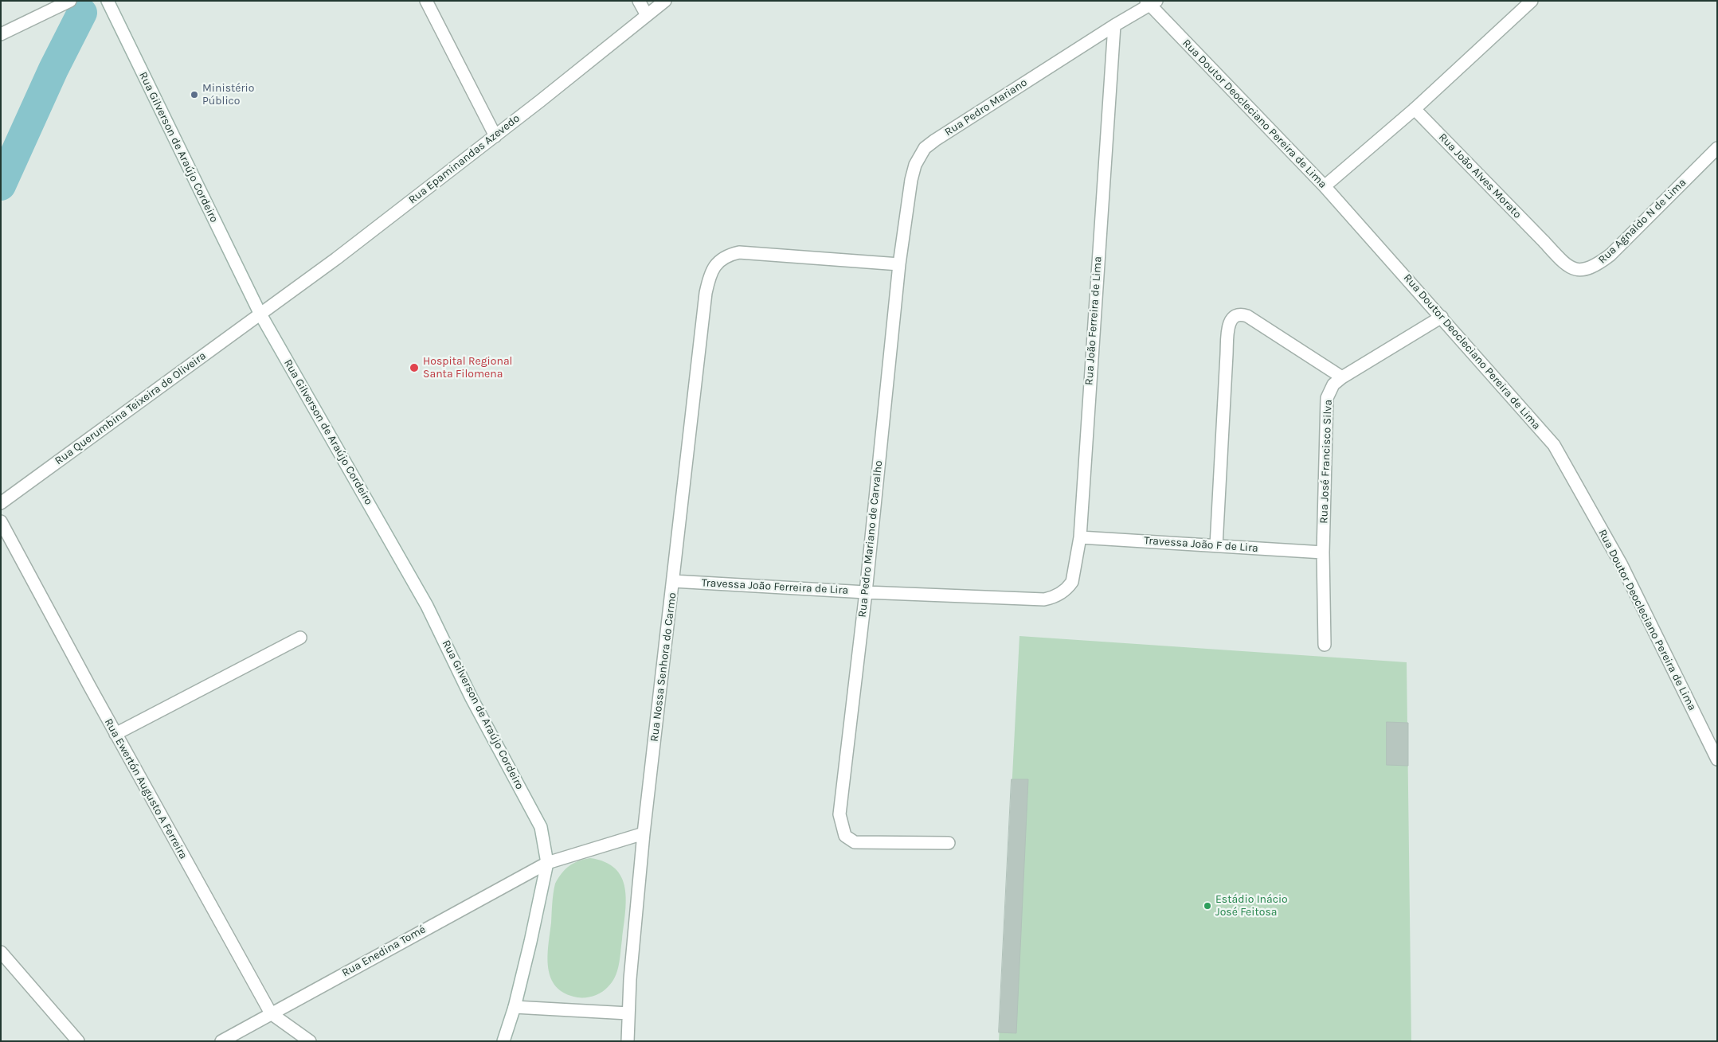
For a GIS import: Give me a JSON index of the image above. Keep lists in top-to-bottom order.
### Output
{
  "streets": {
    "street": [
      "Rua Pedro Mariano",
      "Rua Doutor Deocleciano Pereira de Lima",
      "Rua Gilverson de Araújo Cordeiro",
      "Rua Epaminandas Azevedo",
      "Rua João Alves Morato",
      "Rua Agnaldo N de Lima",
      "Rua João Ferreira de Lima",
      "Rua Querumbina Teixeira de Oliveira",
      "Rua José Francisco Silva",
      "Rua Pedro Mariano de Carvalho",
      "Travessa João F de Lira",
      "Travessa João Ferreira de Lira",
      "Rua Nossa Senhora do Carmo",
      "Rua Ewertón Augusto A Ferreira",
      "Rua Enedina Tomé"
    ]
  },
  "crossings": [
    ["Rua Pedro Mariano", "Rua Doutor Deocleciano Pereira de Lima"],
    ["Rua Pedro Mariano", "Rua João Ferreira de Lima"],
    ["Rua Pedro Mariano", "Rua Pedro Mariano de Carvalho"],
    ["Rua Pedro Mariano", "Rua Nossa Senhora do Carmo"],
    ["Rua Doutor Deocleciano Pereira de Lima", "Rua José Francisco Silva"],
    ["Rua Gilverson de Araújo Cordeiro", "Rua Epaminandas Azevedo"],
    ["Rua Gilverson de Araújo Cordeiro", "Rua Querumbina Teixeira de Oliveira"],
    ["Rua Gilverson de Araújo Cordeiro", "Rua Enedina Tomé"],
    ["Rua Epaminandas Azevedo", "Rua Querumbina Teixeira de Oliveira"],
    ["Rua João Alves Morato", "Rua Agnaldo N de Lima"],
    ["Rua João Ferreira de Lima", "Travessa João F de Lira"],
    ["Rua João Ferreira de Lima", "Travessa João Ferreira de Lira"],
    ["Rua José Francisco Silva", "Travessa João F de Lira"],
    ["Rua Pedro Mariano de Carvalho", "Travessa João Ferreira de Lira"],
    ["Rua Pedro Mariano de Carvalho", "Rua Nossa Senhora do Carmo"],
    ["Travessa João Ferreira de Lira", "Rua Nossa Senhora do Carmo"],
    ["Rua Nossa Senhora do Carmo", "Rua Enedina Tomé"],
    ["Rua Ewertón Augusto A Ferreira", "Rua Enedina Tomé"]
  ],
  "places": ["Ministério Público", "Hospital Regional Santa Filomena", "Estádio Inácio José Feitosa"]
}
